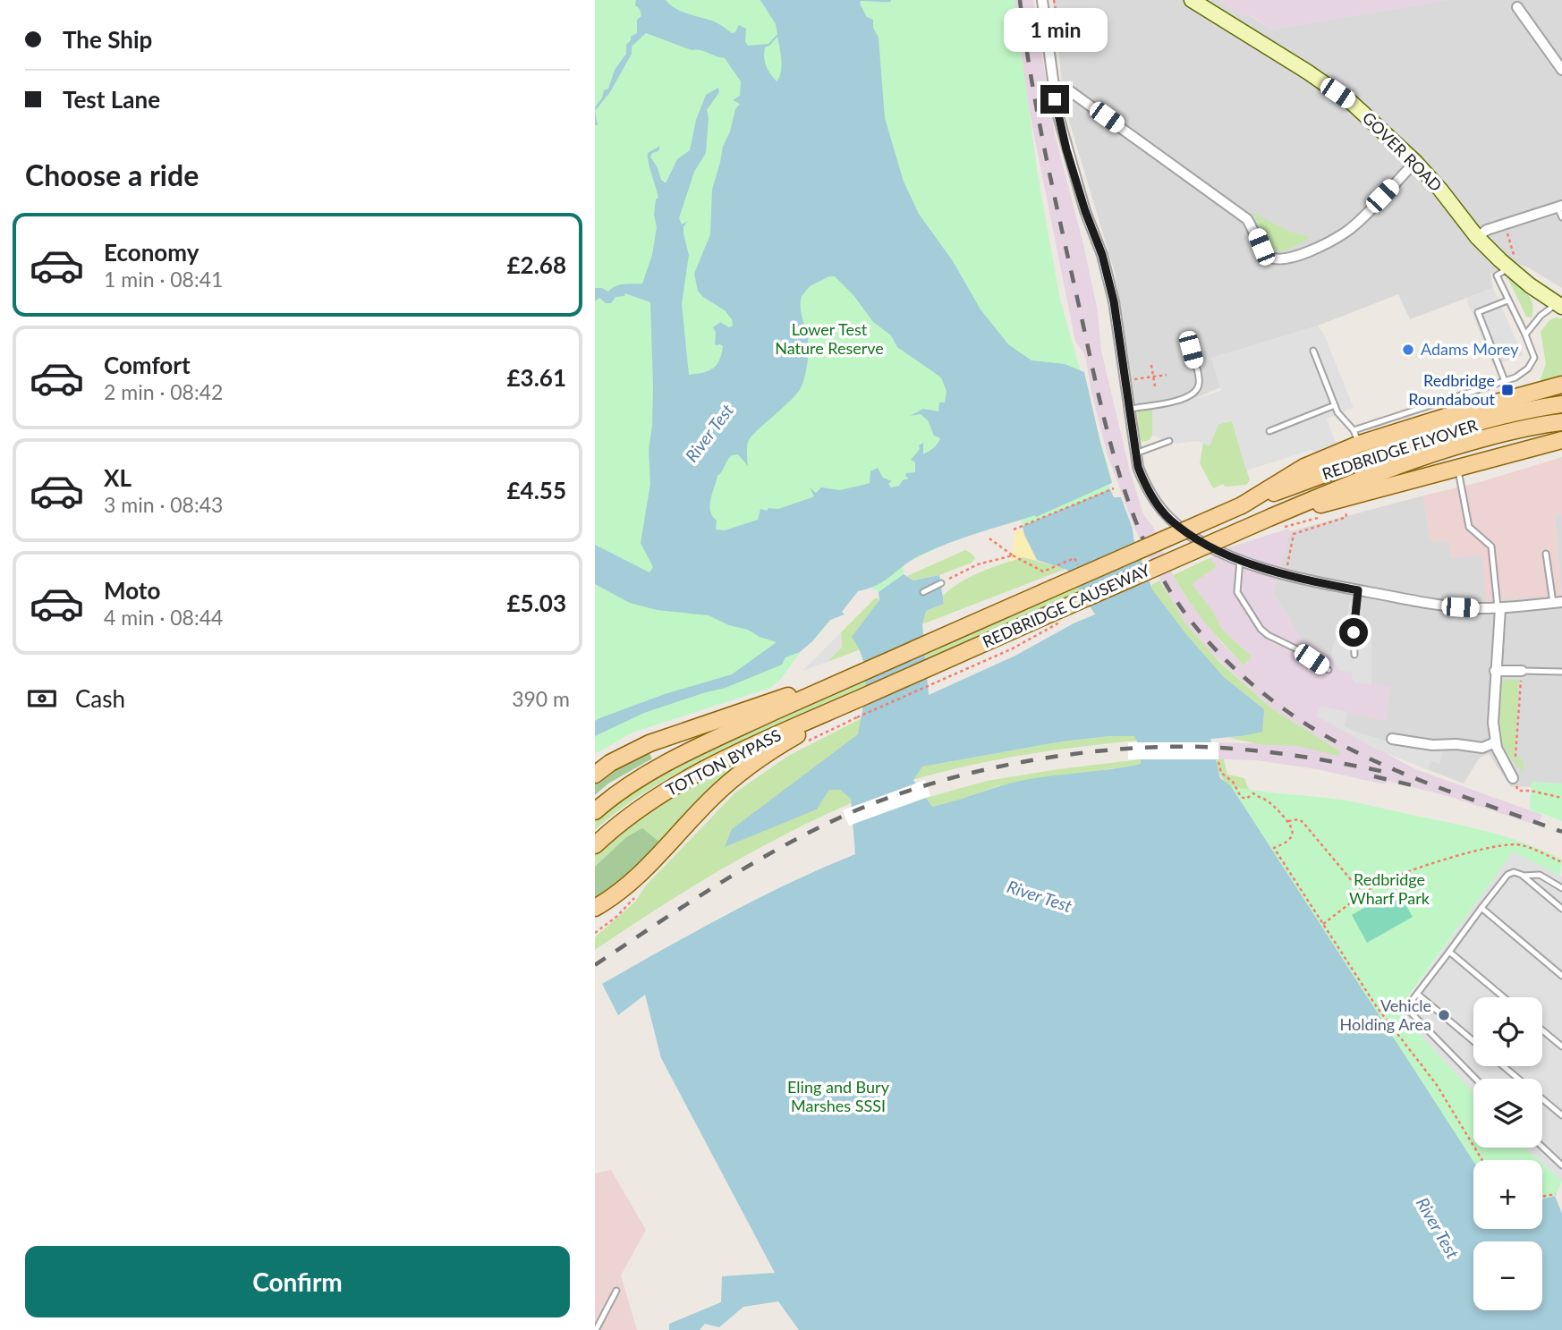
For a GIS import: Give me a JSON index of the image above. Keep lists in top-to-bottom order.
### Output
{
  "streets": {
    "main road": ["REDBRIDGE FLYOVER", "REDBRIDGE CAUSEWAY", "TOTTON BYPASS"],
    "street": ["GOVER ROAD"]
  },
  "crossings": [
    ["REDBRIDGE FLYOVER", "REDBRIDGE CAUSEWAY"],
    ["REDBRIDGE CAUSEWAY", "TOTTON BYPASS"]
  ],
  "water": ["River Test"],
  "parks": ["Lower Test Nature Reserve", "Redbridge Wharf Park", "Eling and Bury Marshes SSSI"],
  "places": {
    "other": ["Adams Morey", "Vehicle Holding Area"],
    "transit": ["Redbridge Roundabout"]
  },
  "page": {
    "banner": ["The Ship", "Test Lane"],
    "bubble": "1 min",
    "heading": "Choose a ride",
    "list": [
      {
        "name": "Economy",
        "note": "1 min · 08:41",
        "value": "£2.68"
      },
      {
        "name": "Comfort",
        "note": "2 min · 08:42",
        "value": "£3.61"
      },
      {
        "name": "XL",
        "note": "3 min · 08:43",
        "value": "£4.55"
      },
      {
        "name": "Moto",
        "note": "4 min · 08:44",
        "value": "£5.03"
      }
    ],
    "pay": ["Cash", "390 m"],
    "map_buttons": ["+", "−"],
    "buttons": "Confirm"
  }
}
